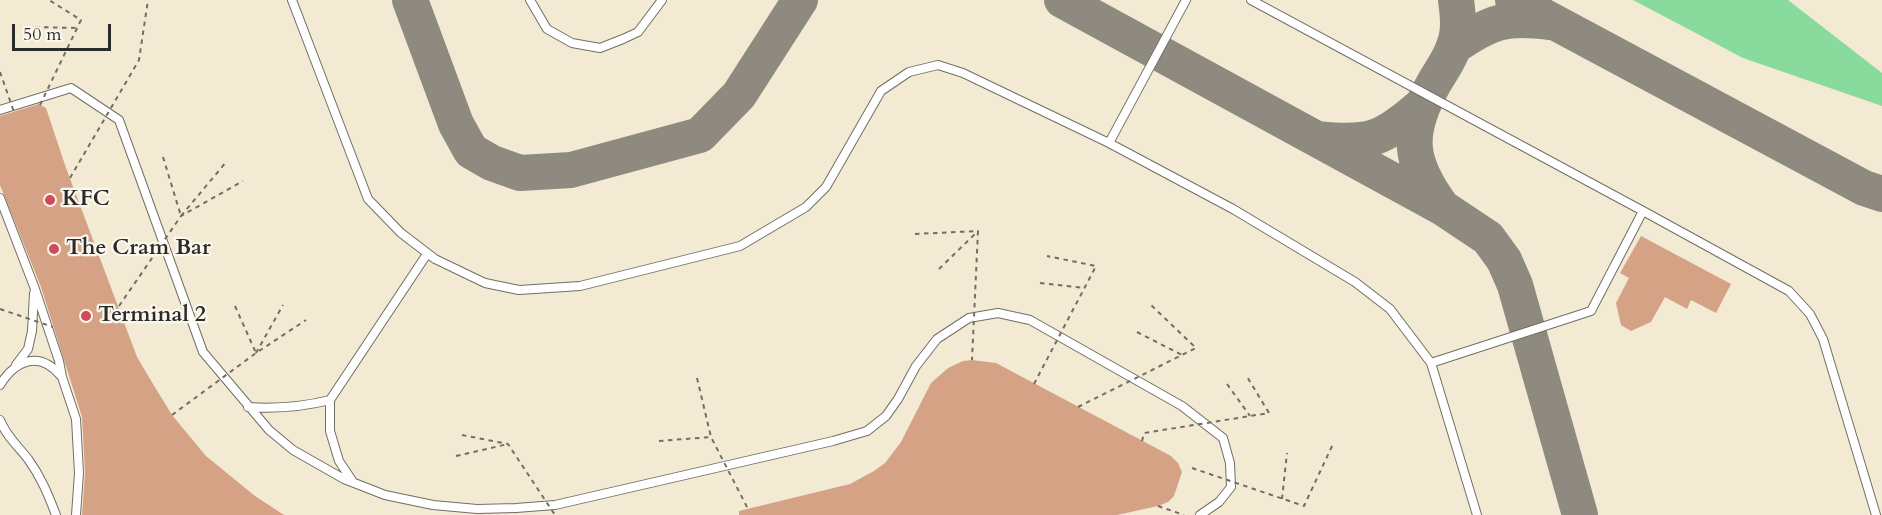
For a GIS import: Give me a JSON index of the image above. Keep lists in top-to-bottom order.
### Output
{
  "places": ["KFC", "The Cram Bar", "Terminal 2"],
  "scale_bar": "50 m"
}
